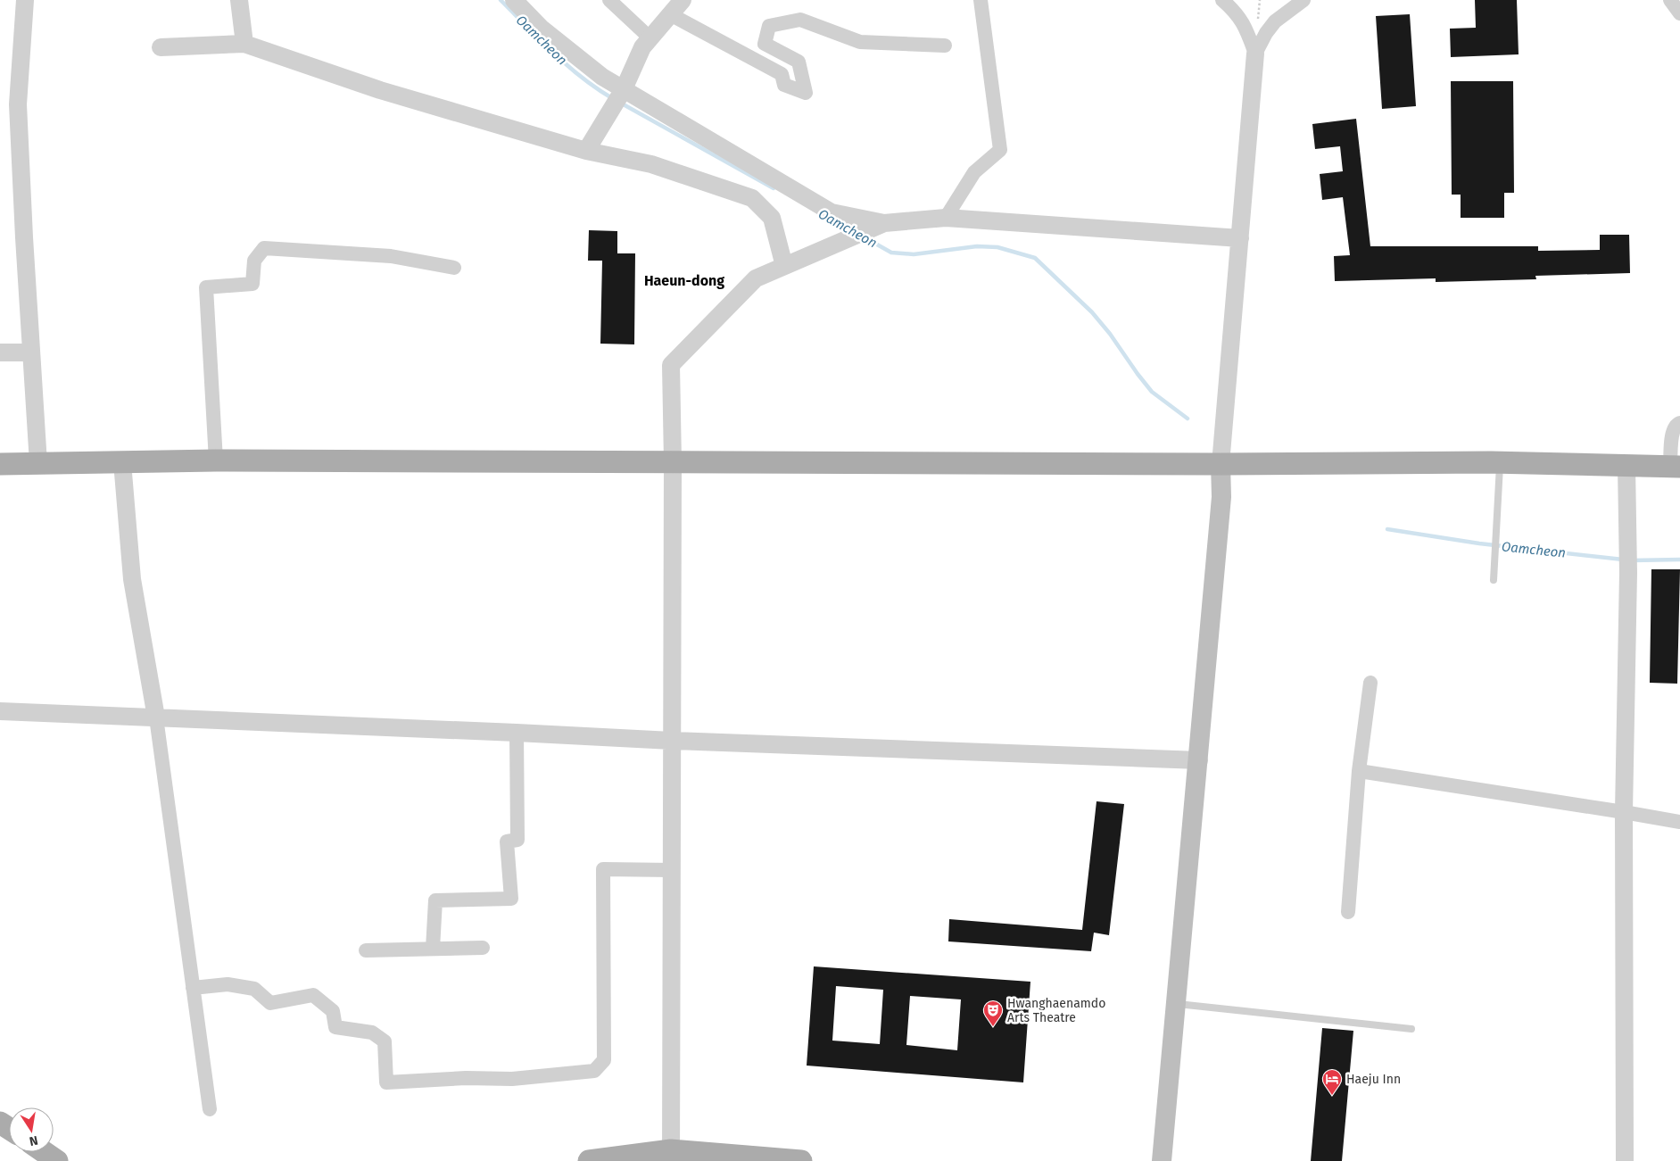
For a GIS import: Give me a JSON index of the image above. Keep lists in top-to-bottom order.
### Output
{
  "districts": ["Haeun-dong"],
  "water": ["Oamcheon"],
  "places": {
    "theatre": ["Hwanghaenamdo Arts Theatre"],
    "hotel": ["Haeju Inn"]
  },
  "north": "bottom"
}
